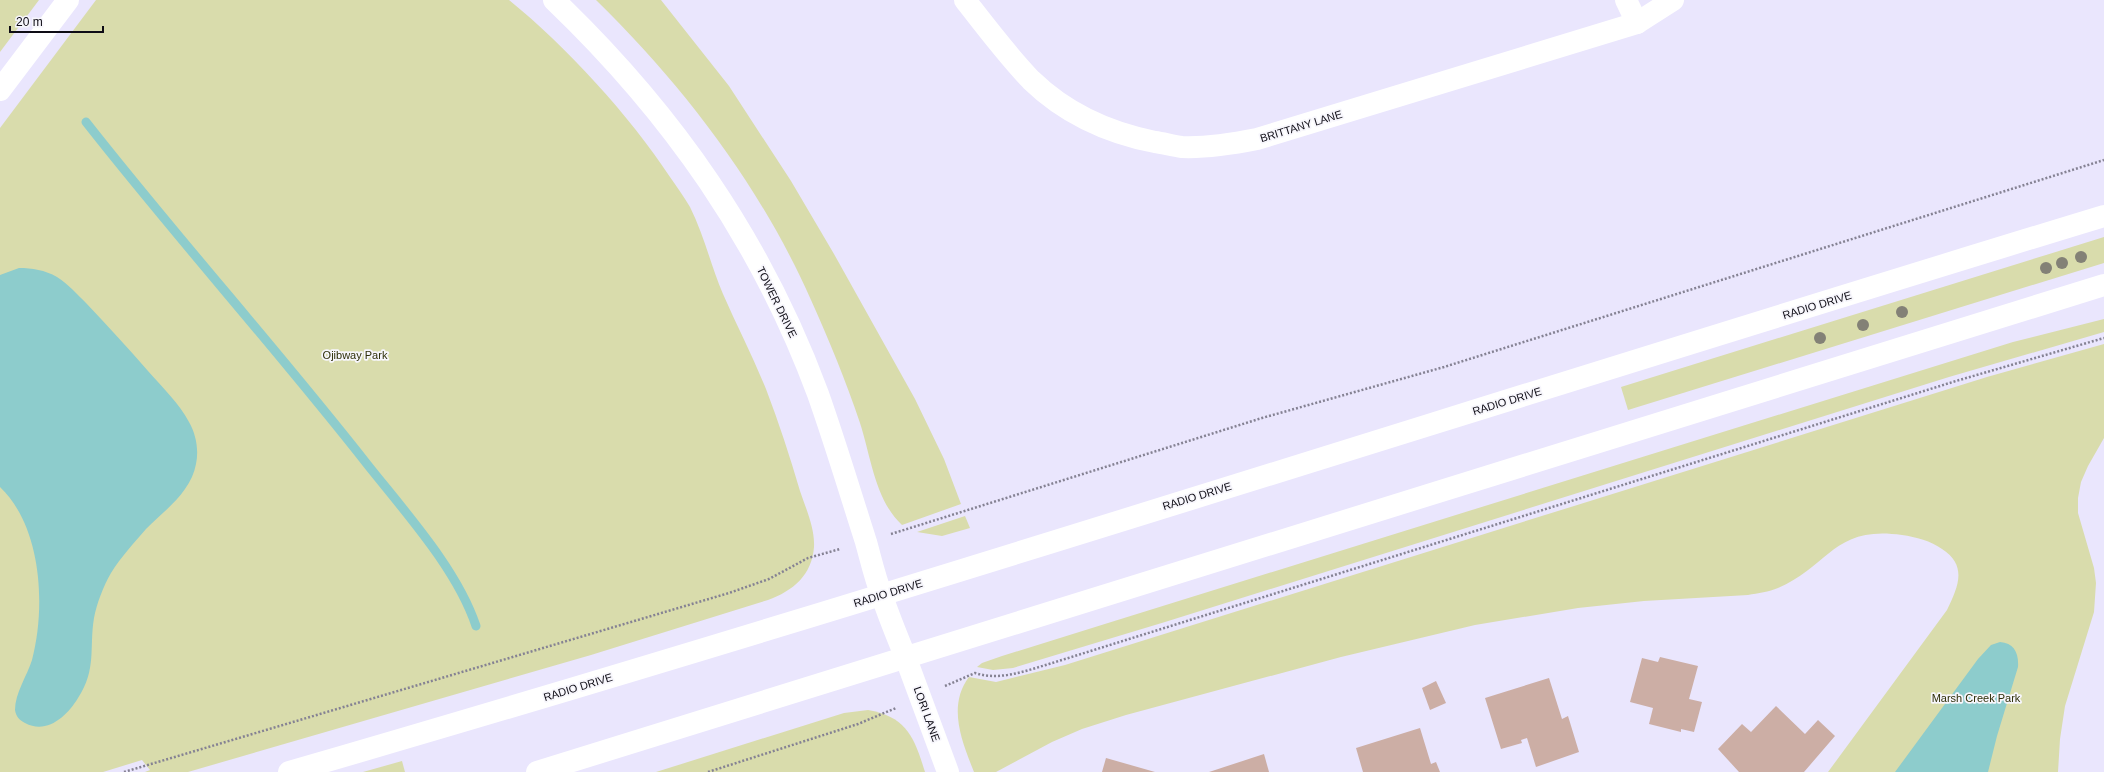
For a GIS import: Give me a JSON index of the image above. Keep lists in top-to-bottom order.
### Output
{
  "streets": {
    "main road": [
      "BRITTANY LANE",
      "TOWER DRIVE",
      "RADIO DRIVE",
      "LORI LANE"
    ]
  },
  "crossings": [
    ["TOWER DRIVE", "RADIO DRIVE"],
    ["TOWER DRIVE", "LORI LANE"]
  ],
  "parks": ["Ojibway Park", "Marsh Creek Park"],
  "scale_bar": "20 m"
}
